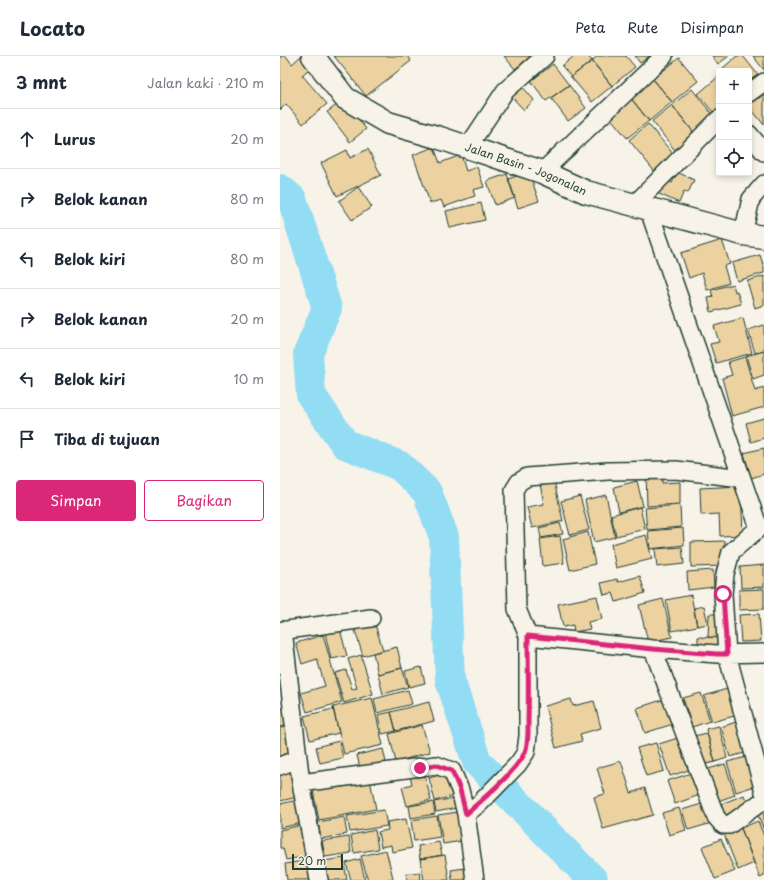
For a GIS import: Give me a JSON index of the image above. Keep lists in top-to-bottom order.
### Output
{
  "streets": {
    "main road": ["Jalan Basin - Jogonalan"]
  },
  "scale_bar": "20 m",
  "page": {
    "header": "Locato",
    "nav": ["Peta", "Rute", "Disimpan"],
    "heading": ["3 mnt", "Jalan kaki · 210 m"],
    "map_buttons": ["+", "−"],
    "list": [
      ["Lurus", "20 m"],
      ["Belok kanan", "80 m"],
      ["Belok kiri", "80 m"],
      ["Belok kanan", "20 m"],
      ["Belok kiri", "10 m"],
      "Tiba di tujuan"
    ],
    "buttons": ["Simpan", "Bagikan"],
    "scale": "20 m"
  }
}
